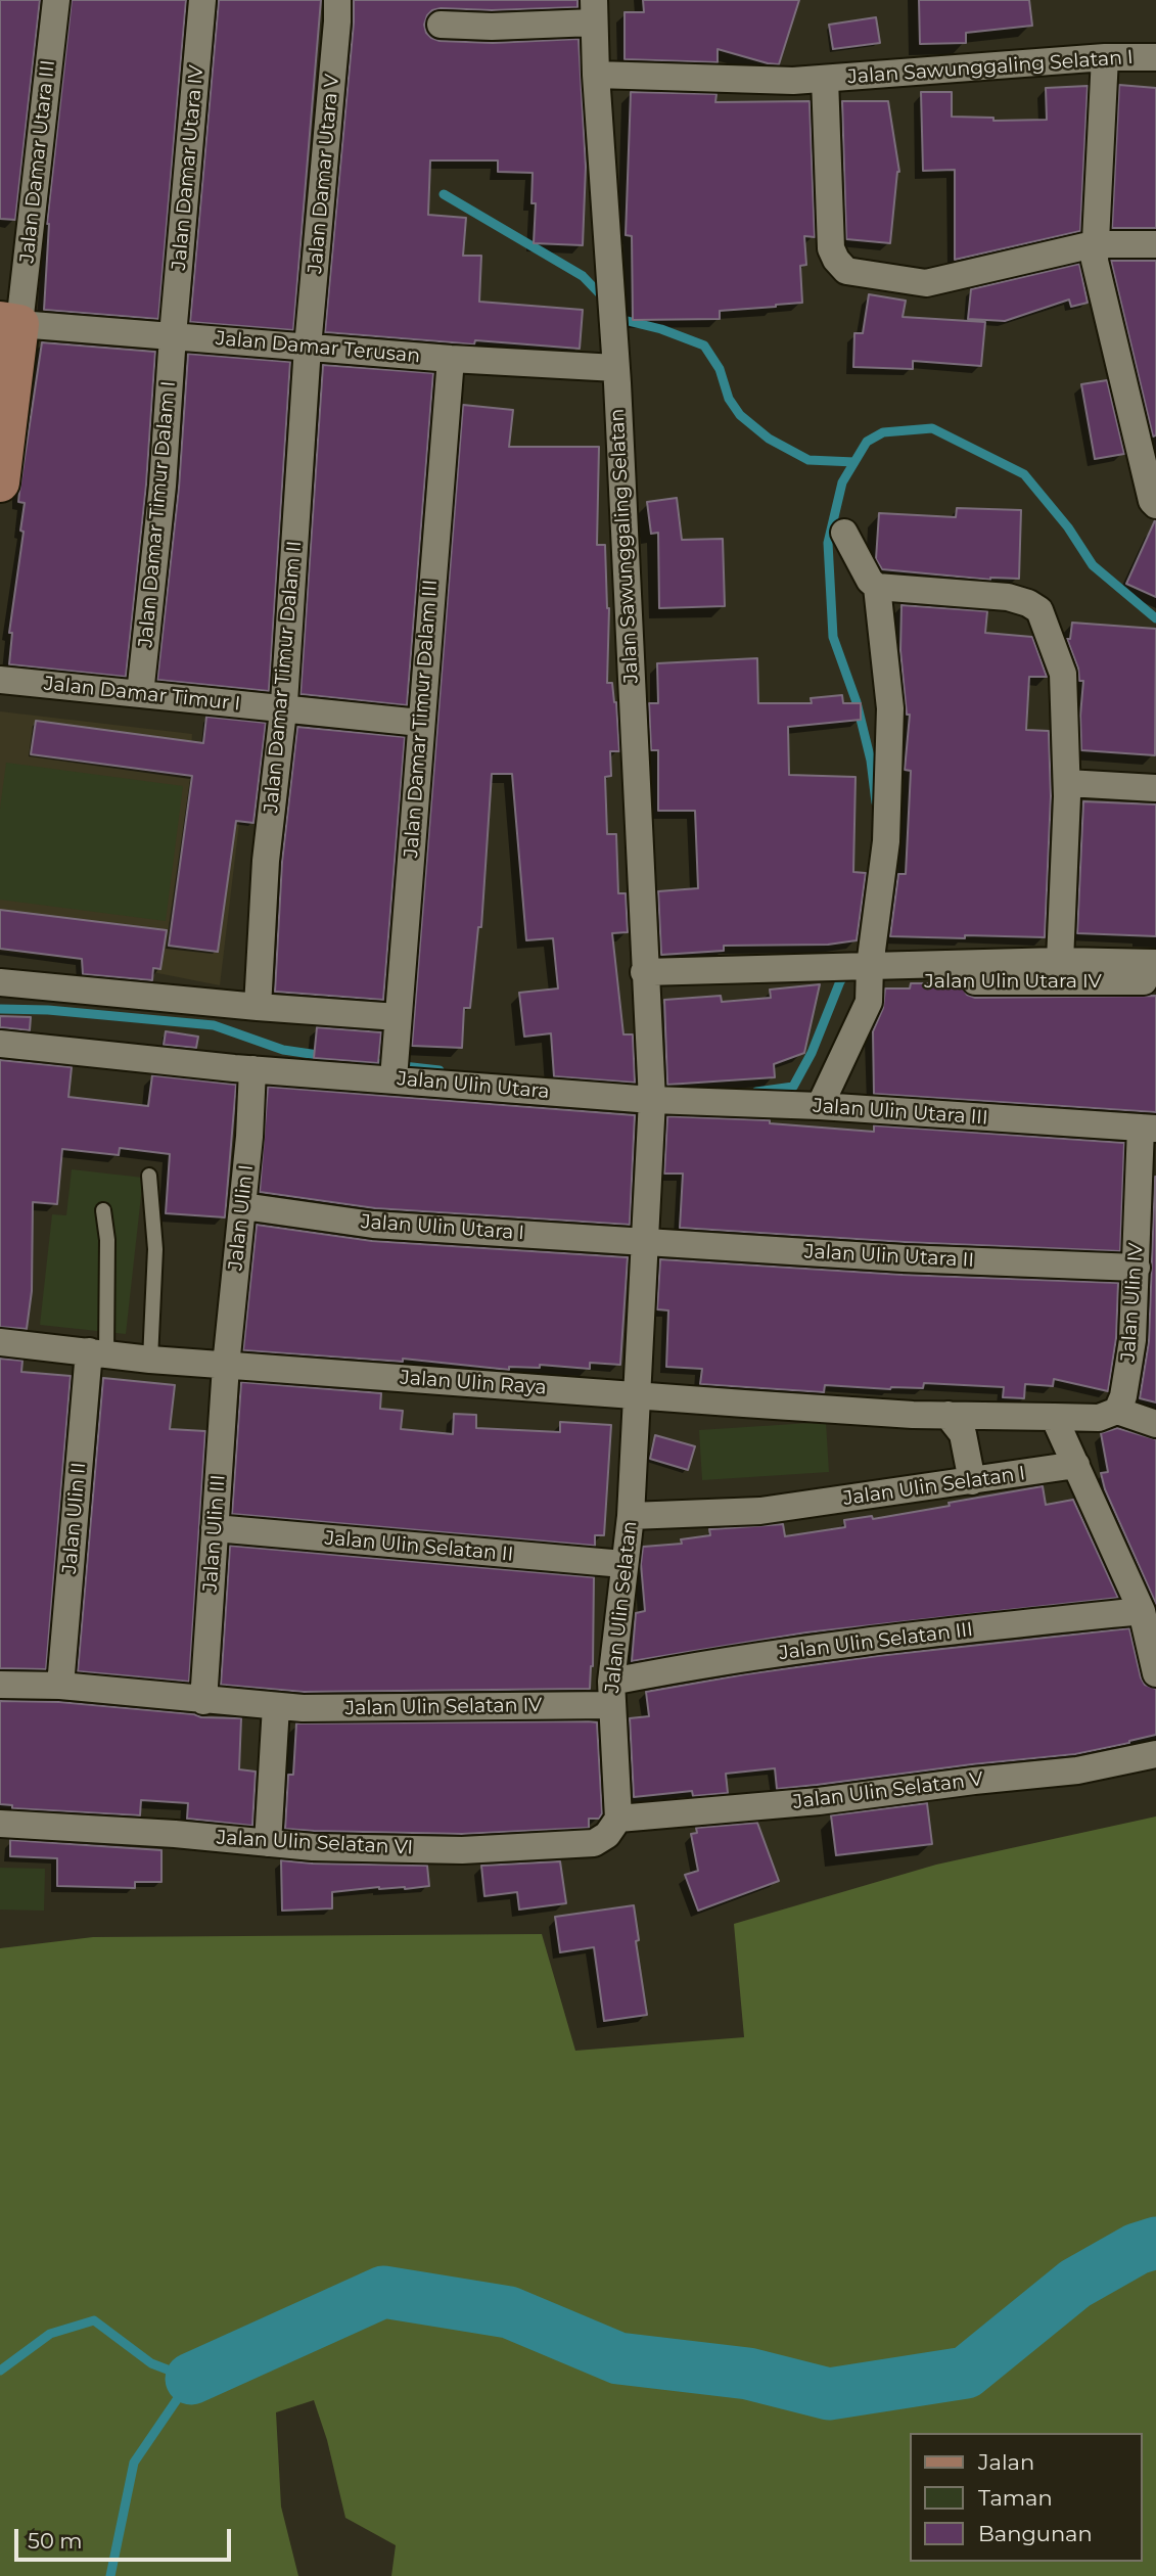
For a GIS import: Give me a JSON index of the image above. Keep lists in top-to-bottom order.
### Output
{
  "streets": {
    "street": [
      "Jalan Sawunggaling Selatan I",
      "Jalan Damar Utara III",
      "Jalan Damar Utara IV",
      "Jalan Damar Utara V",
      "Jalan Damar Terusan",
      "Jalan Damar Timur Dalam I",
      "Jalan Sawunggaling Selatan",
      "Jalan Damar Timur Dalam II",
      "Jalan Damar Timur I",
      "Jalan Damar Timur Dalam III",
      "Jalan Ulin Utara IV",
      "Jalan Ulin Utara",
      "Jalan Ulin Utara III",
      "Jalan Ulin I",
      "Jalan Ulin Utara I",
      "Jalan Ulin Utara II",
      "Jalan Ulin IV",
      "Jalan Ulin Raya",
      "Jalan Ulin Selatan I",
      "Jalan Ulin II",
      "Jalan Ulin III",
      "Jalan Ulin Selatan II",
      "Jalan Ulin Selatan",
      "Jalan Ulin Selatan III",
      "Jalan Ulin Selatan IV",
      "Jalan Ulin Selatan V",
      "Jalan Ulin Selatan VI"
    ]
  },
  "crossings": [
    ["Jalan Sawunggaling Selatan I", "Jalan Sawunggaling Selatan"],
    ["Jalan Damar Utara III", "Jalan Damar Terusan"],
    ["Jalan Damar Utara IV", "Jalan Damar Terusan"],
    ["Jalan Damar Utara IV", "Jalan Damar Timur Dalam I"],
    ["Jalan Damar Utara V", "Jalan Damar Terusan"],
    ["Jalan Damar Utara V", "Jalan Damar Timur Dalam II"],
    ["Jalan Damar Terusan", "Jalan Damar Timur Dalam I"],
    ["Jalan Damar Terusan", "Jalan Sawunggaling Selatan"],
    ["Jalan Damar Terusan", "Jalan Damar Timur Dalam II"],
    ["Jalan Damar Terusan", "Jalan Damar Timur Dalam III"],
    ["Jalan Damar Timur Dalam I", "Jalan Damar Timur I"],
    ["Jalan Sawunggaling Selatan", "Jalan Ulin Utara"],
    ["Jalan Sawunggaling Selatan", "Jalan Ulin Utara III"],
    ["Jalan Damar Timur Dalam II", "Jalan Damar Timur I"],
    ["Jalan Damar Timur I", "Jalan Damar Timur Dalam III"],
    ["Jalan Damar Timur Dalam III", "Jalan Ulin Utara"],
    ["Jalan Ulin Utara", "Jalan Ulin Utara III"],
    ["Jalan Ulin Utara", "Jalan Ulin I"],
    ["Jalan Ulin Utara III", "Jalan Ulin IV"],
    ["Jalan Ulin I", "Jalan Ulin Utara I"],
    ["Jalan Ulin I", "Jalan Ulin Raya"],
    ["Jalan Ulin I", "Jalan Ulin III"],
    ["Jalan Ulin Utara I", "Jalan Ulin Utara II"],
    ["Jalan Ulin Utara II", "Jalan Ulin IV"],
    ["Jalan Ulin Raya", "Jalan Ulin II"],
    ["Jalan Ulin Raya", "Jalan Ulin III"],
    ["Jalan Ulin Raya", "Jalan Ulin Selatan"],
    ["Jalan Ulin Selatan I", "Jalan Ulin Selatan"],
    ["Jalan Ulin II", "Jalan Ulin Selatan IV"],
    ["Jalan Ulin III", "Jalan Ulin Selatan II"],
    ["Jalan Ulin III", "Jalan Ulin Selatan IV"],
    ["Jalan Ulin Selatan II", "Jalan Ulin Selatan"],
    ["Jalan Ulin Selatan", "Jalan Ulin Selatan III"],
    ["Jalan Ulin Selatan", "Jalan Ulin Selatan IV"],
    ["Jalan Ulin Selatan", "Jalan Ulin Selatan V"],
    ["Jalan Ulin Selatan", "Jalan Ulin Selatan VI"],
    ["Jalan Ulin Selatan III", "Jalan Ulin Selatan IV"],
    ["Jalan Ulin Selatan V", "Jalan Ulin Selatan VI"]
  ],
  "legend": ["Jalan", "Taman", "Bangunan"],
  "scale_bar": "50 m"
}
